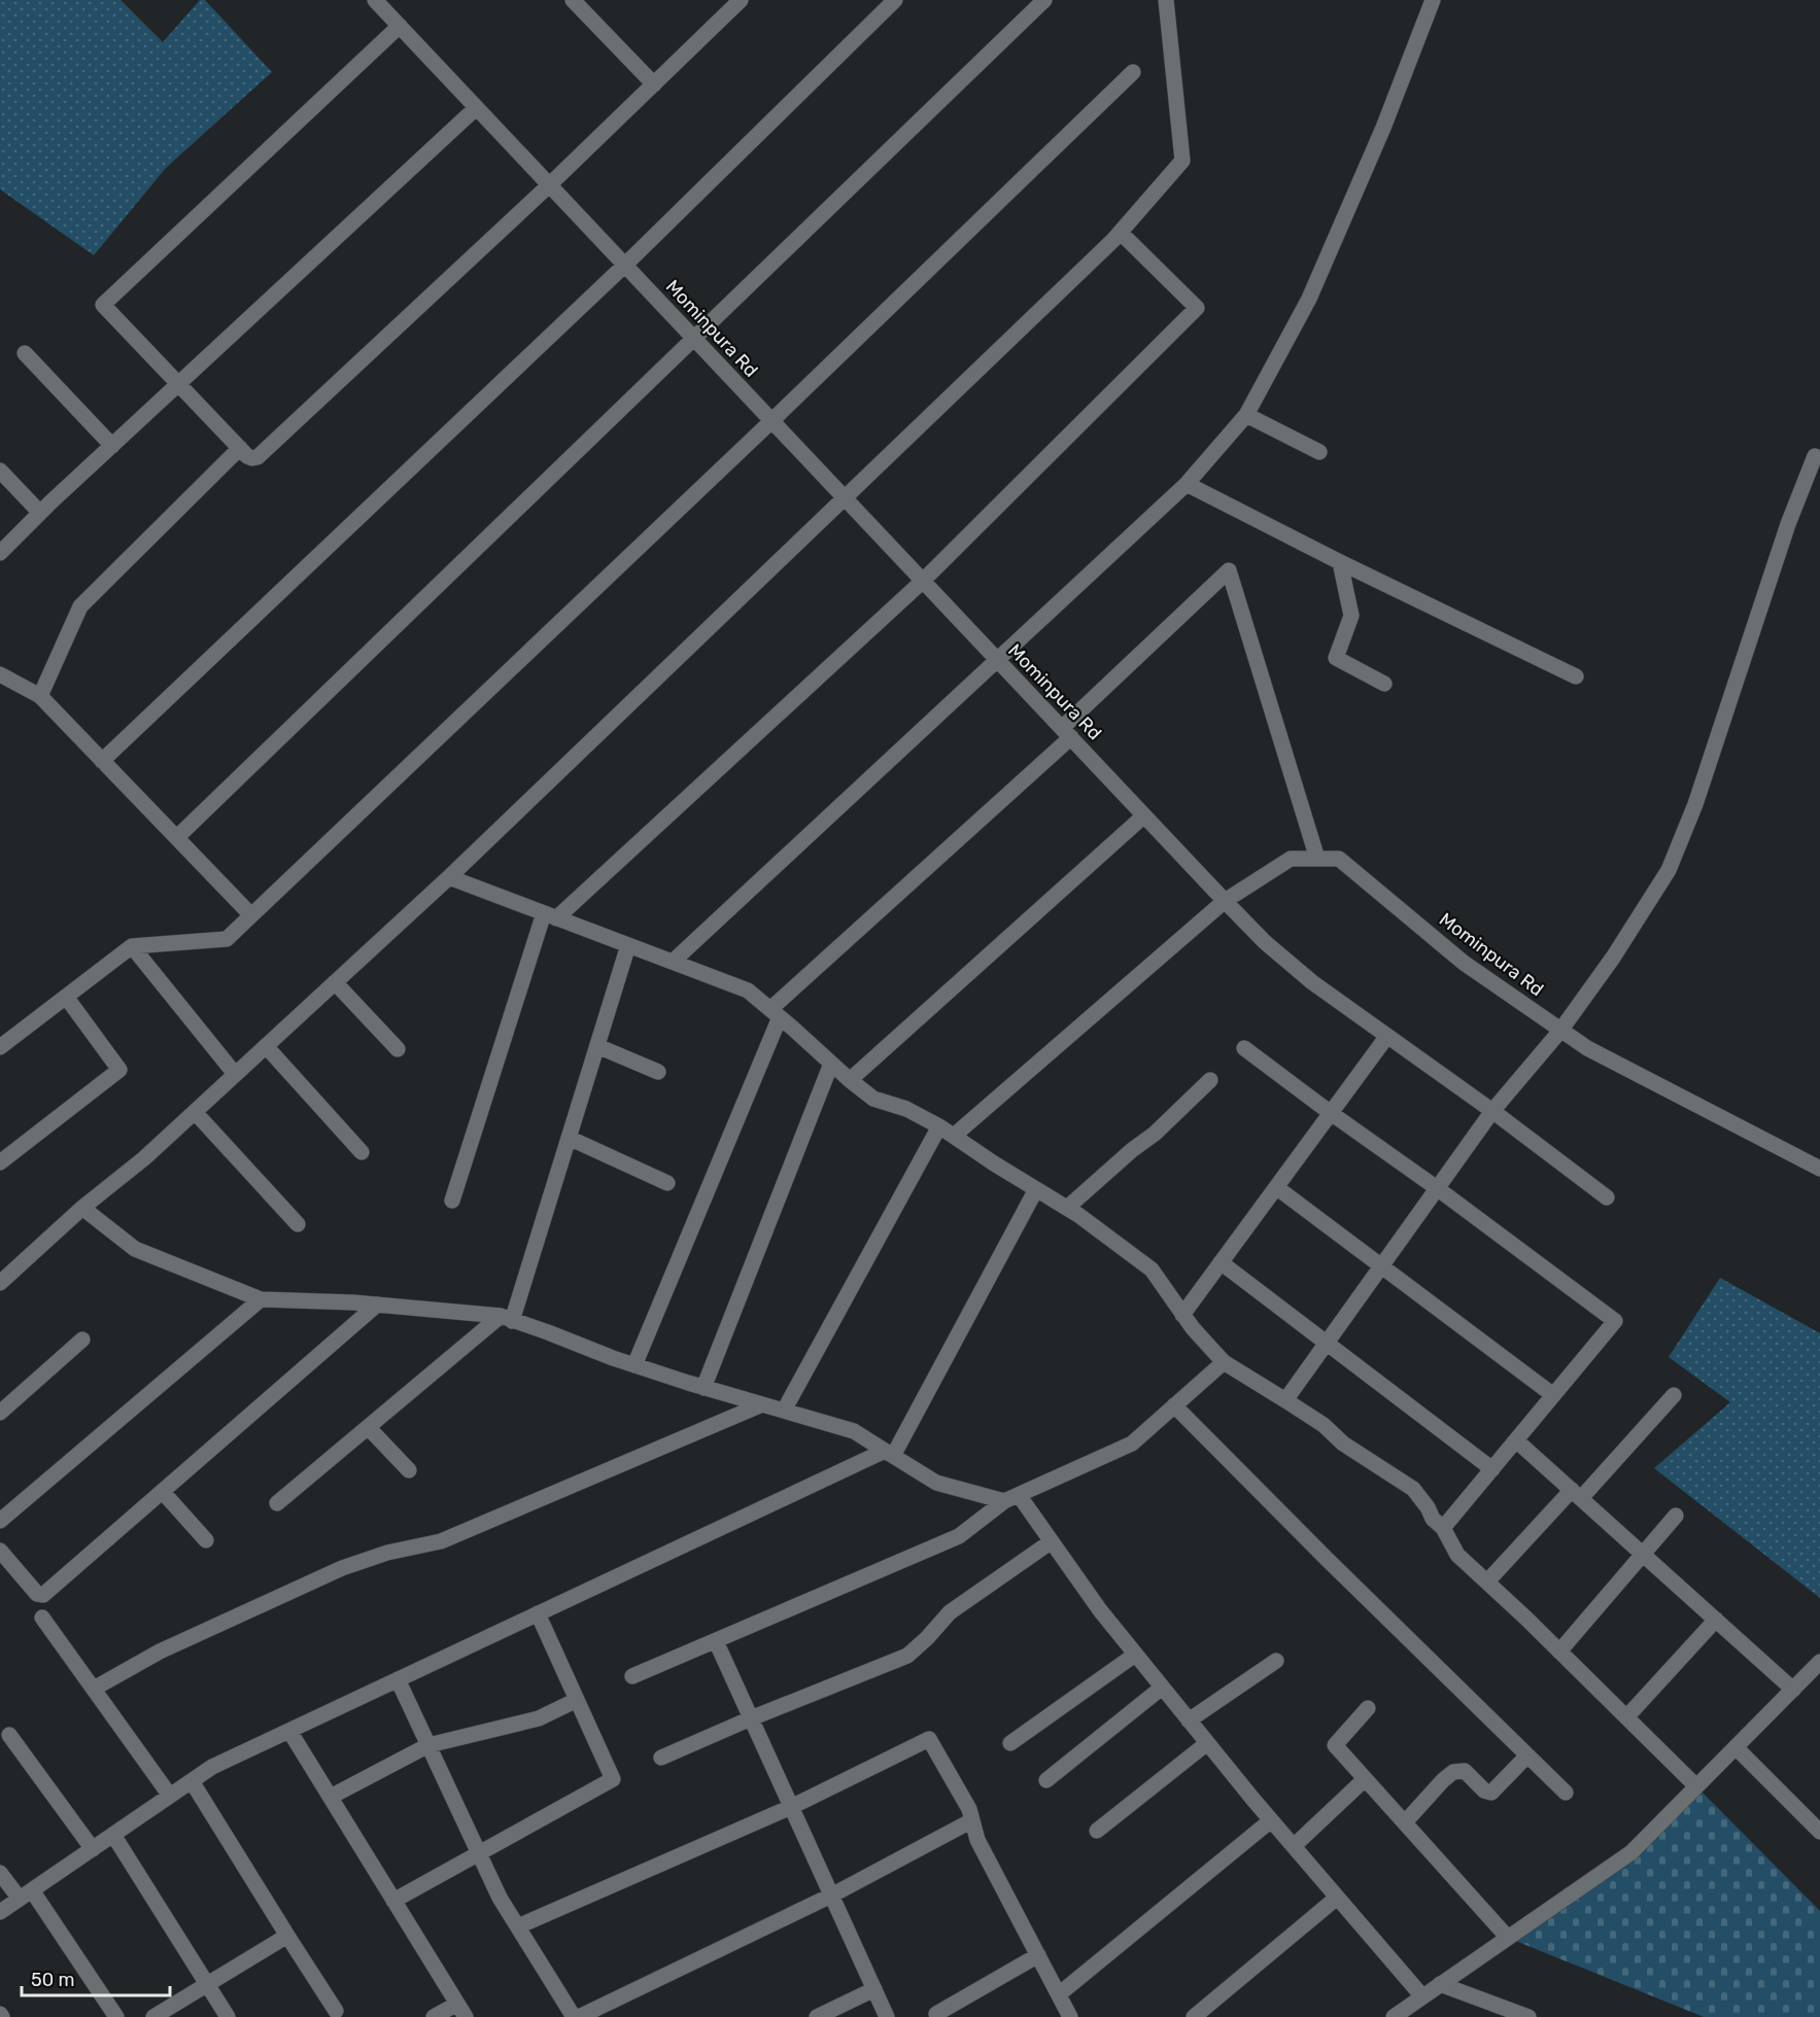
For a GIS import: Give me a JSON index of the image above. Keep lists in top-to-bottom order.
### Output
{
  "streets": {
    "street": ["Mominpura Rd"]
  },
  "scale_bar": "50 m"
}
